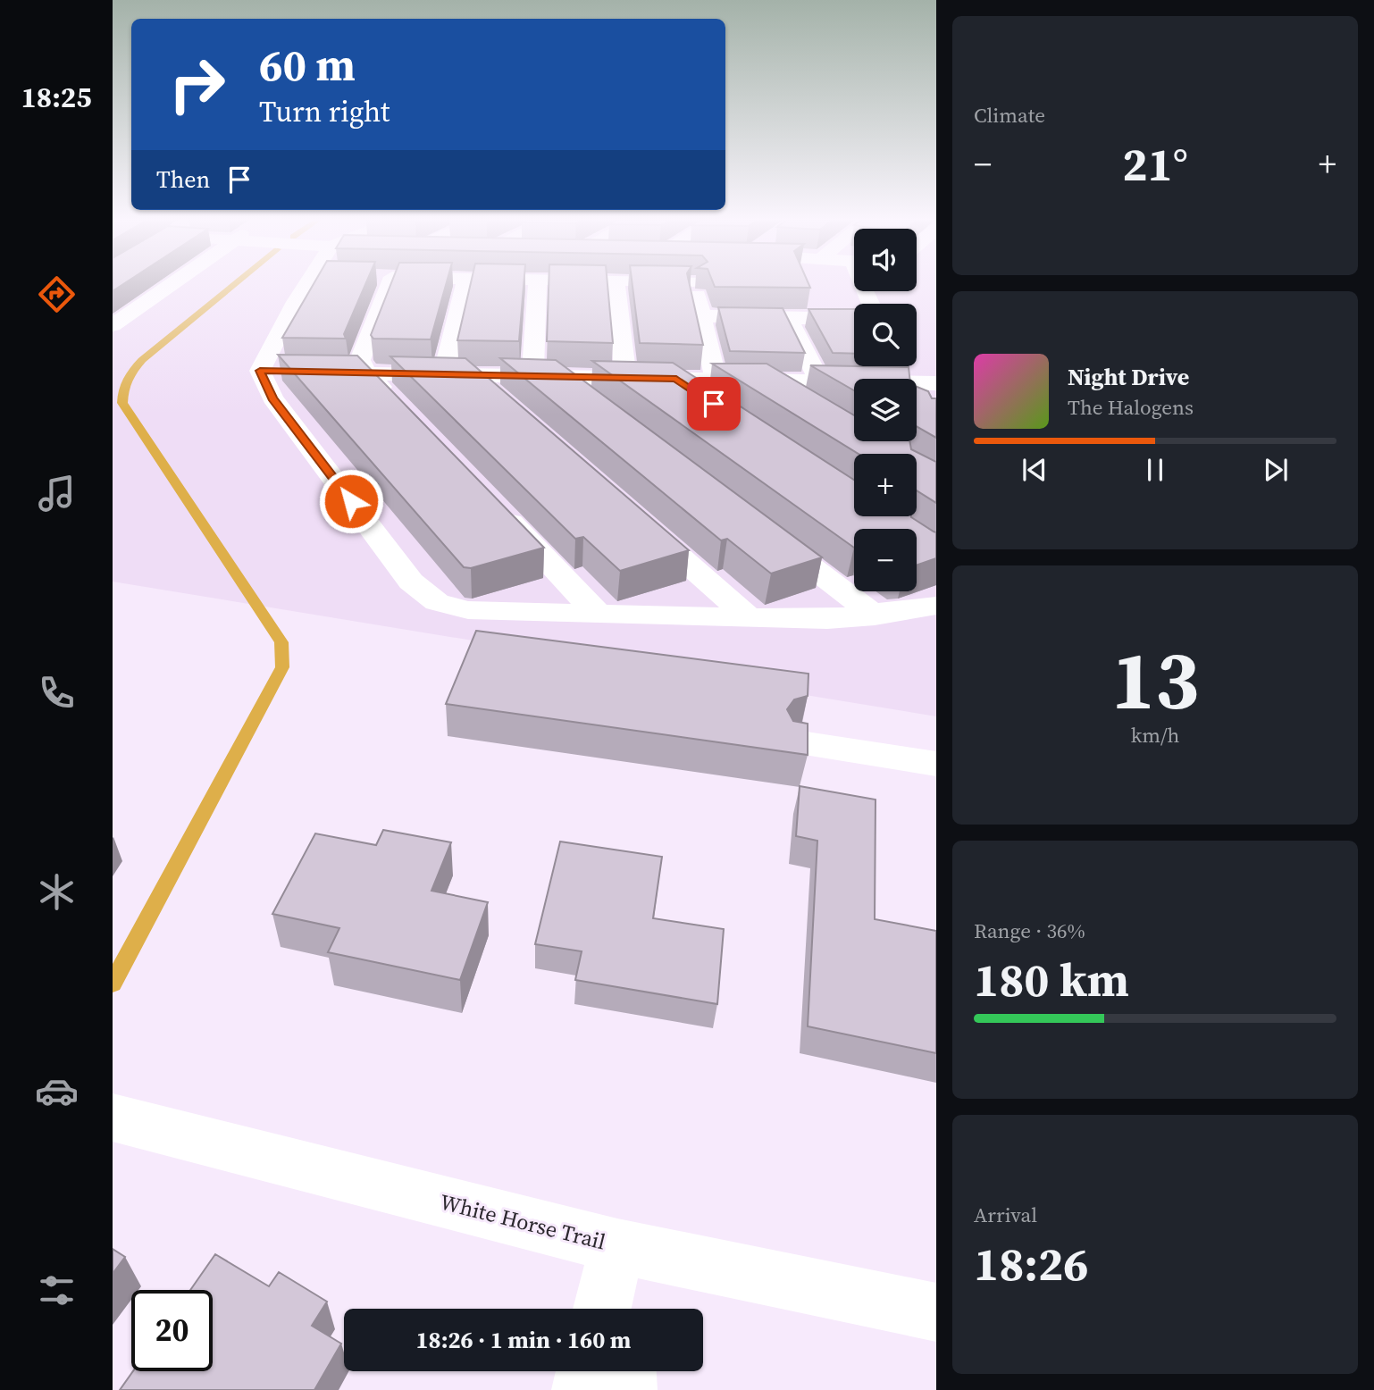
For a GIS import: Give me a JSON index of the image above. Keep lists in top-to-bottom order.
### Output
{
  "streets": {
    "street": ["White Horse Trail"]
  },
  "page": {
    "tabs": "18:25",
    "tile": [
      "Climate",
      ["13", "km/h"],
      ["Range · 36%", "180 km"],
      ["Arrival", "18:26"]
    ],
    "turn": ["60 m", "Turn right"],
    "heat": ["−", "21°", "+"],
    "then": "Then",
    "map_buttons": ["+", "−"],
    "song": ["Night Drive", "The Halogens"],
    "limit": "20",
    "trip": "18:26 · 1 min · 160 m"
  }
}
